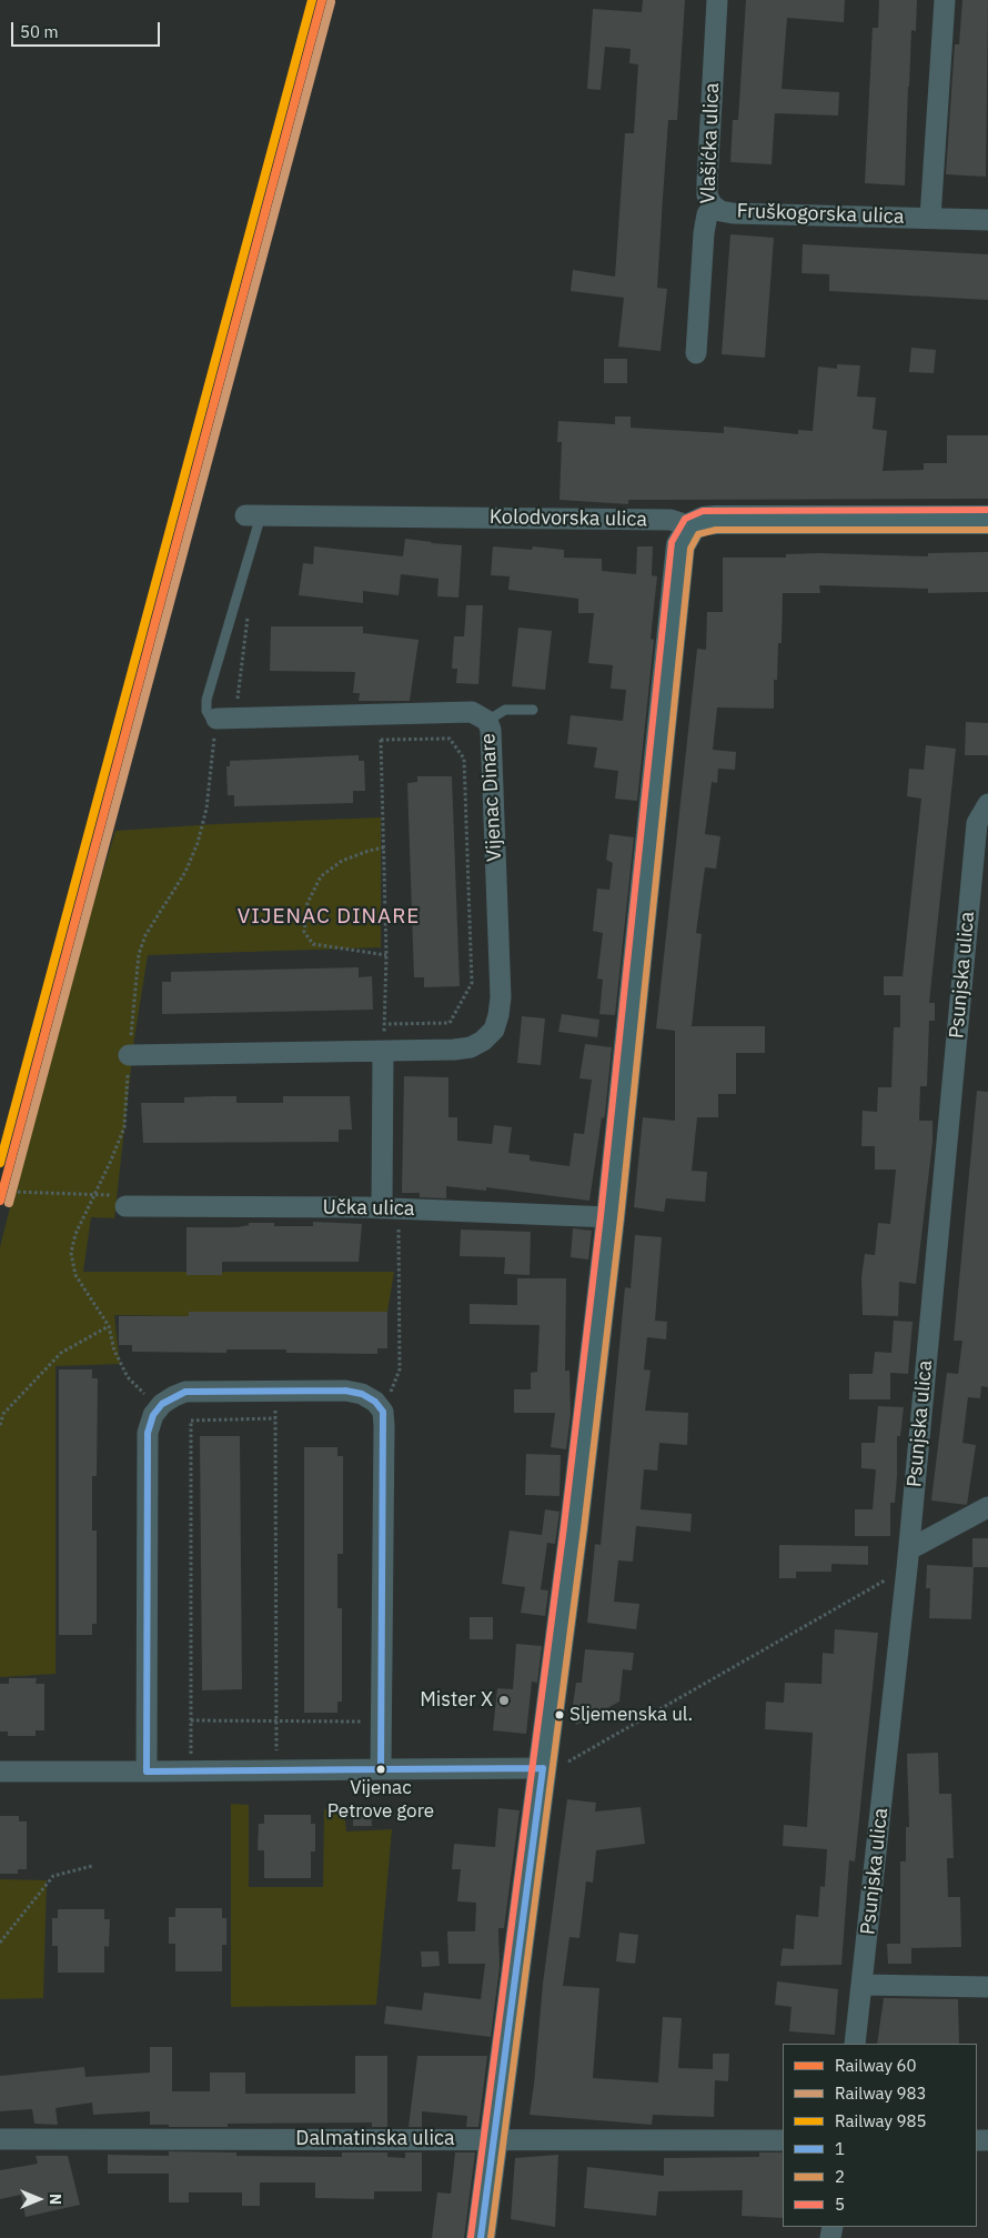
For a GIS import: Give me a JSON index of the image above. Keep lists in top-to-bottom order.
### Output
{
  "streets": {
    "street": [
      "Vlašićka ulica",
      "Fruškogorska ulica",
      "Kolodvorska ulica",
      "Vijenac Dinare",
      "Psunjska ulica",
      "Učka ulica",
      "Dalmatinska ulica"
    ]
  },
  "crossings": [
    ["Vlašićka ulica", "Fruškogorska ulica"]
  ],
  "districts": ["VIJENAC DINARE"],
  "places": ["Mister X", "Sljemenska ul.", "Vijenac Petrove gore"],
  "lines": [
    "rail line 60",
    "rail line 985",
    "rail line 983",
    "transit line 5",
    "transit line 2",
    "transit line 1"
  ],
  "legend": [
    "Railway 60",
    "Railway 983",
    "Railway 985",
    "1",
    "2",
    "5"
  ],
  "scale_bar": "50 m",
  "north": "right"
}
